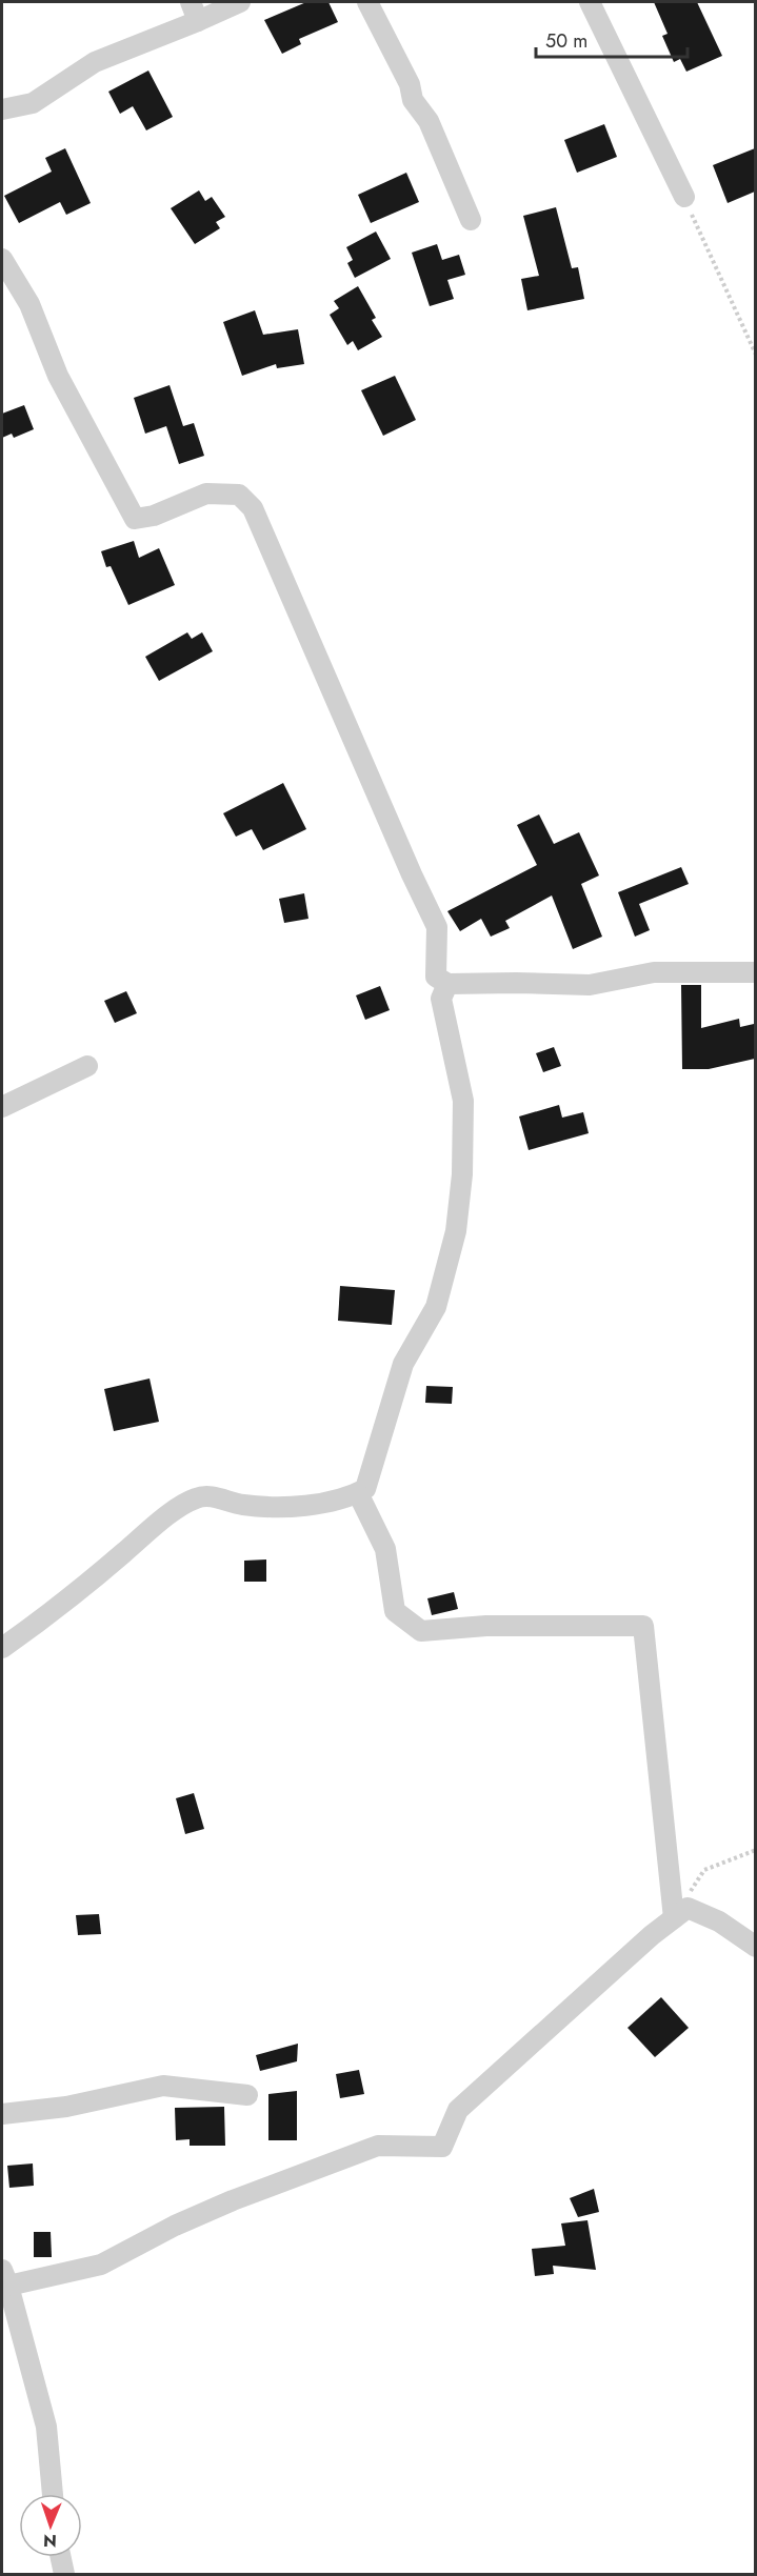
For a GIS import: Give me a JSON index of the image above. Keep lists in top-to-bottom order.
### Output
{
  "scale_bar": "50 m",
  "north": "bottom"
}
